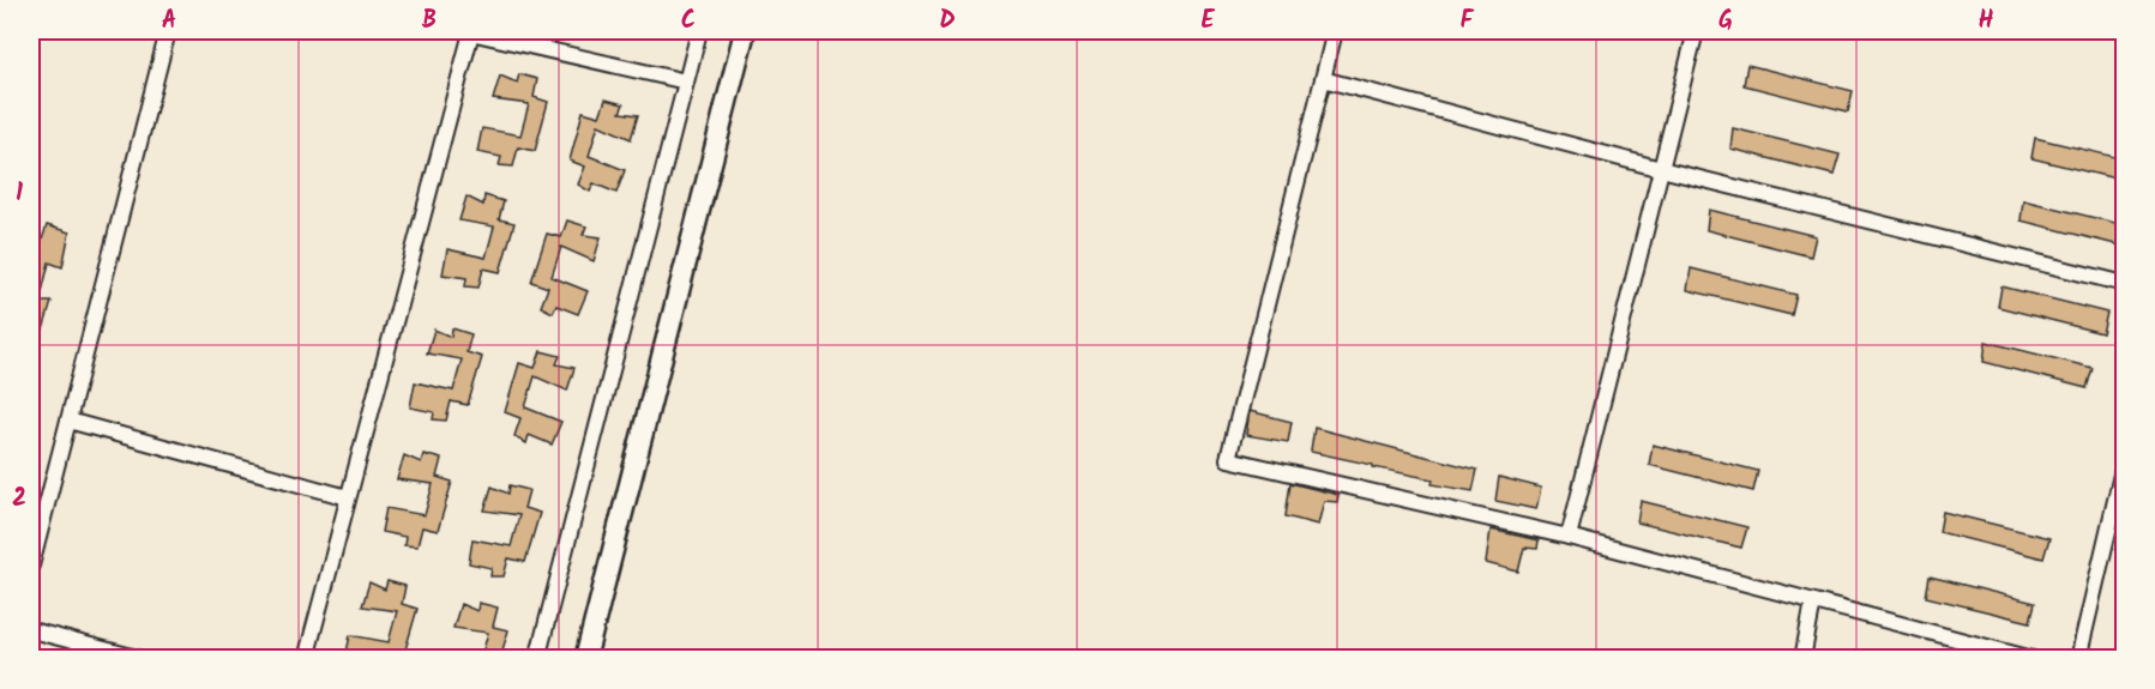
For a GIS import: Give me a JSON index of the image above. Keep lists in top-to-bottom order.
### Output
{
  "grid": {
    "columns": [
      "A",
      "B",
      "C",
      "D",
      "E",
      "F",
      "G",
      "H"
    ],
    "rows": ["1", "2"]
  }
}
